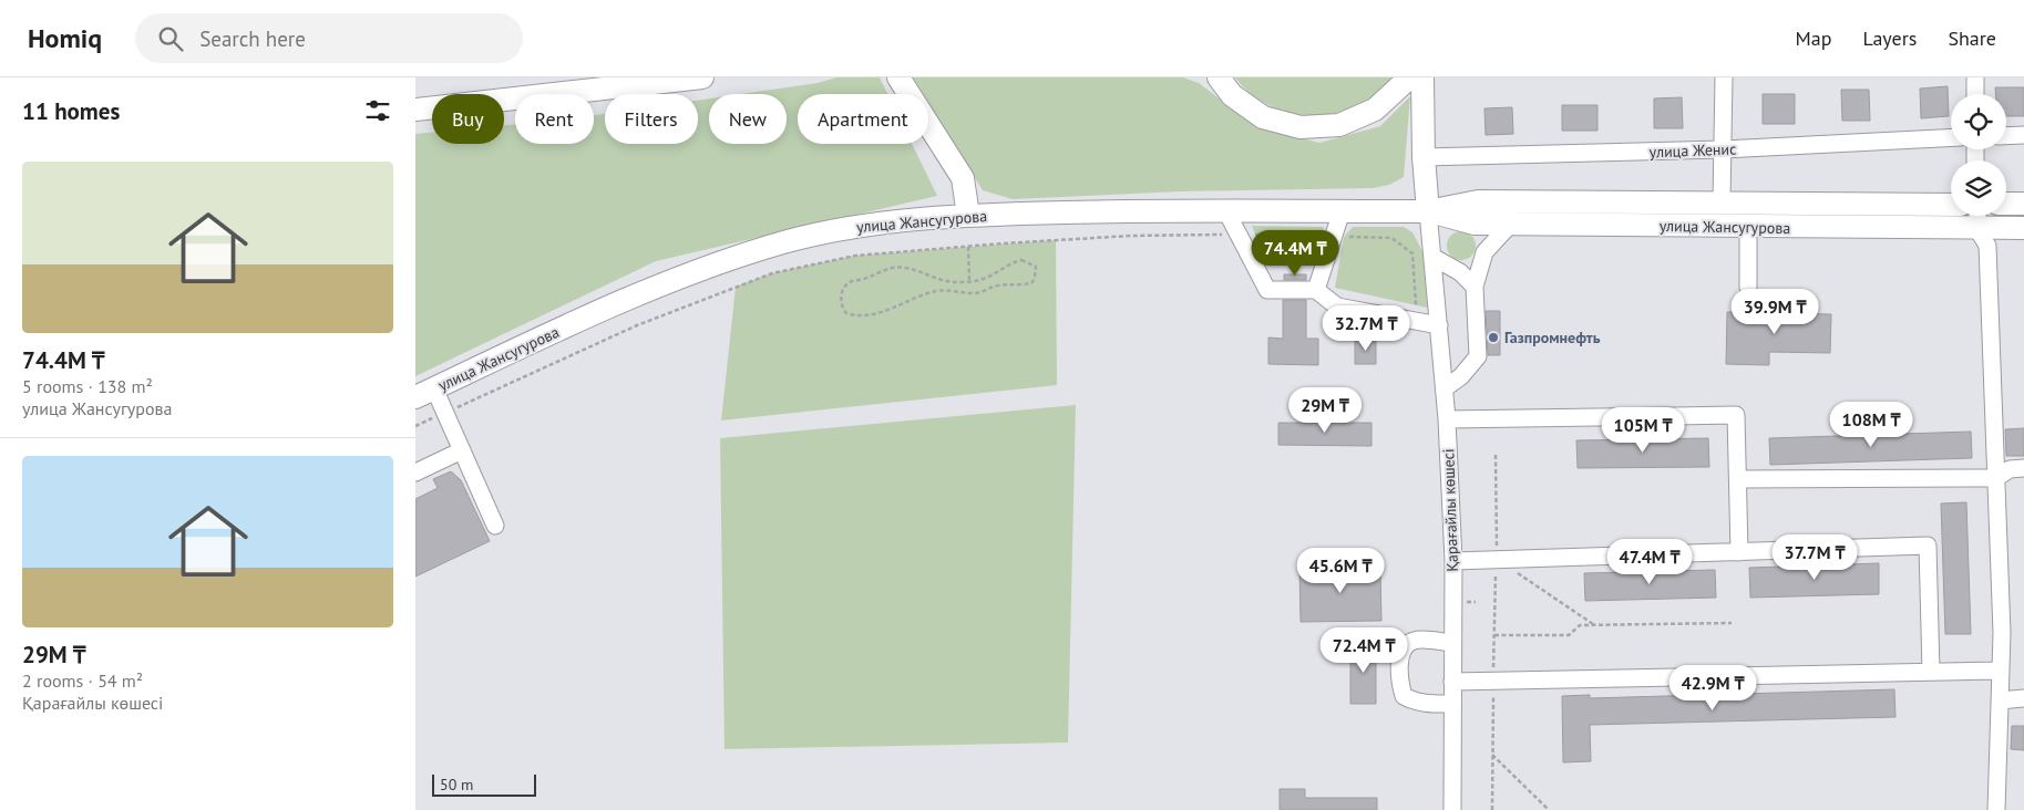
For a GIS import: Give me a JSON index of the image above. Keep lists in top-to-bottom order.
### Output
{
  "streets": {
    "main road": ["улица Жансугурова"],
    "street": ["улица Женис", "Қарағайлы көшесі"]
  },
  "crossings": [
    ["улица Жансугурова", "Қарағайлы көшесі"]
  ],
  "places": ["Газпромнефть"],
  "scale_bar": "50 m",
  "page": {
    "header": "Homiq",
    "search": "Search here",
    "nav": ["Map", "Layers", "Share"],
    "heading": "11 homes",
    "chip": [
      "Buy",
      "Rent",
      "Filters",
      "New",
      "Apartment"
    ],
    "list": [
      {
        "name": "74.4M ₸",
        "note": "5 rooms · 138 m² · улица Жансугурова"
      },
      {
        "name": "29M ₸",
        "note": "2 rooms · 54 m² · Қарағайлы көшесі"
      }
    ],
    "price": [
      "74.4M ₸",
      "39.9M ₸",
      "32.7M ₸",
      "29M ₸",
      "108M ₸",
      "105M ₸",
      "37.7M ₸",
      "47.4M ₸",
      "45.6M ₸",
      "72.4M ₸",
      "42.9M ₸"
    ],
    "scale": "50 m"
  }
}
